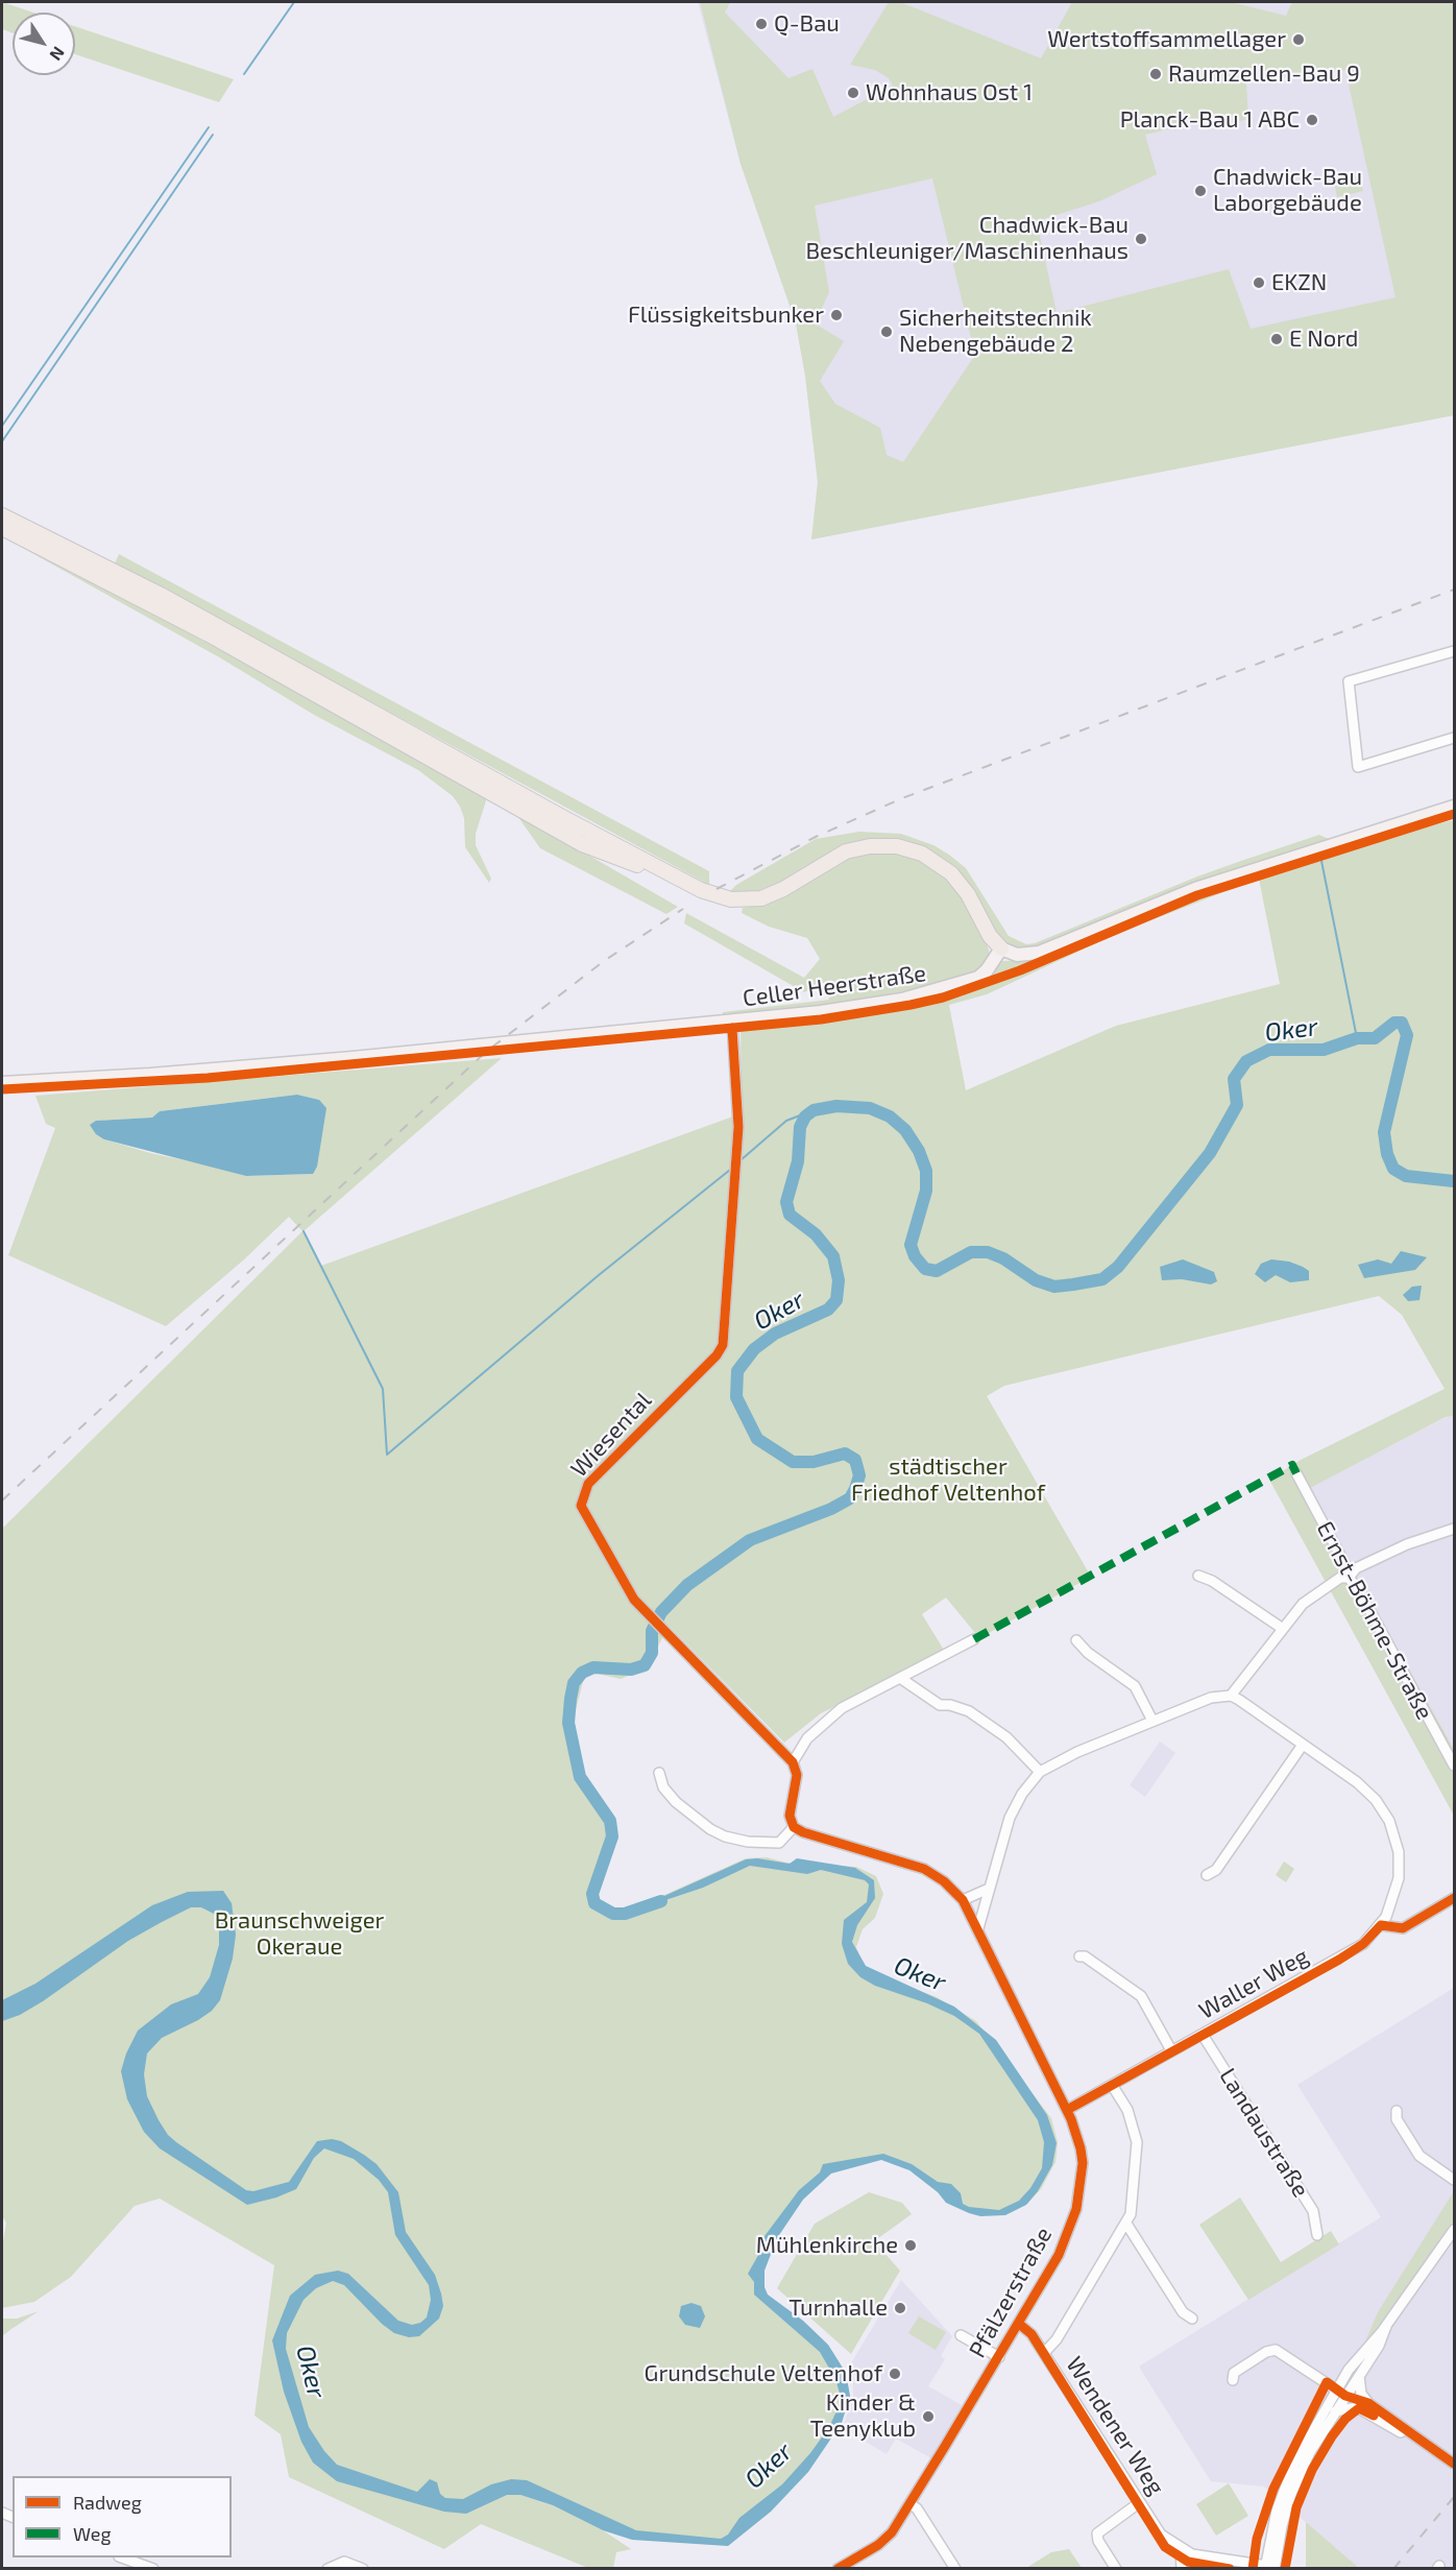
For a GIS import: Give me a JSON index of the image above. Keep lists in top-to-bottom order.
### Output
{
  "streets": {
    "main road": ["Celler Heerstraße"],
    "street": [
      "Wiesental",
      "Ernst-Böhme-Straße",
      "Waller Weg",
      "Landaustraße",
      "Pfälzerstraße",
      "Wendener Weg"
    ]
  },
  "crossings": [
    ["Celler Heerstraße", "Wiesental"],
    ["Waller Weg", "Landaustraße"],
    ["Waller Weg", "Pfälzerstraße"],
    ["Pfälzerstraße", "Wendener Weg"]
  ],
  "water": ["Oker"],
  "parks": ["städtischer Friedhof Veltenhof", "Braunschweiger Okeraue"],
  "places": [
    "Q-Bau",
    "Wertstoffsammellager",
    "Raumzellen-Bau 9",
    "Wohnhaus Ost 1",
    "Planck-Bau 1 ABC",
    "Chadwick-Bau Laborgebäude",
    "Chadwick-Bau Beschleuniger/Maschinenhaus",
    "EKZN",
    "Flüssigkeitsbunker",
    "Sicherheitstechnik Nebengebäude 2",
    "E Nord",
    "Mühlenkirche",
    "Turnhalle",
    "Grundschule Veltenhof",
    "Kinder & Teenyklub"
  ],
  "legend": ["Radweg", "Weg"],
  "north": "bottom right"
}
